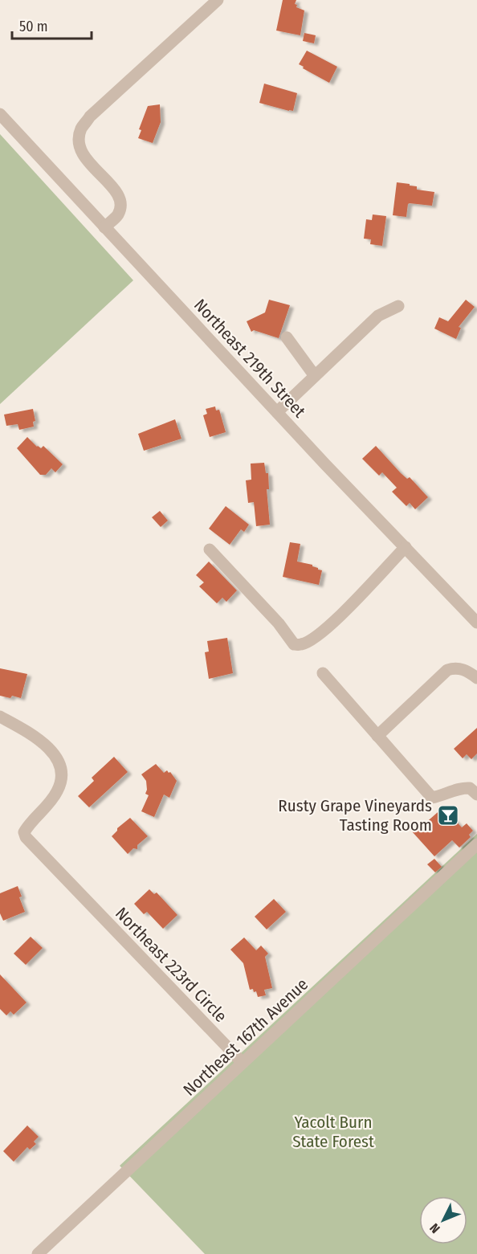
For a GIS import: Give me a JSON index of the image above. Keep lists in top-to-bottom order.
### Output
{
  "streets": {
    "street": ["Northeast 219th Street", "Northeast 223rd Circle", "Northeast 167th Avenue"]
  },
  "crossings": [
    ["Northeast 223rd Circle", "Northeast 167th Avenue"]
  ],
  "parks": ["Yacolt Burn State Forest"],
  "places": {
    "bar": ["Rusty Grape Vineyards Tasting Room"]
  },
  "scale_bar": "50 m",
  "north": "bottom left"
}
